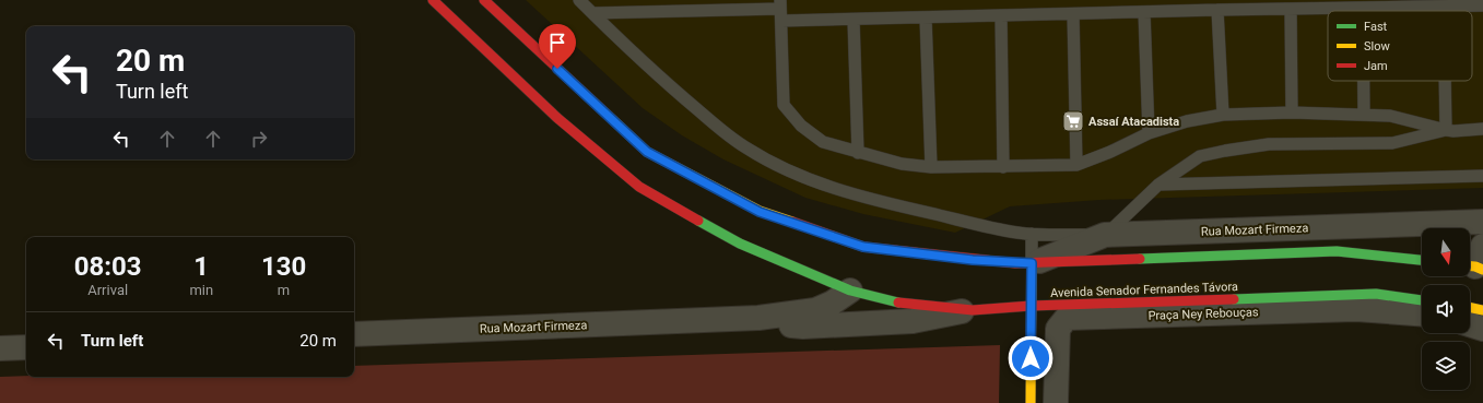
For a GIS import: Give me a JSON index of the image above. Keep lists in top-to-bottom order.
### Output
{
  "streets": {
    "main road": ["Avenida Senador Fernandes Távora"],
    "street": ["Rua Mozart Firmeza", "Praça Ney Rebouças"]
  },
  "crossings": [
    ["Rua Mozart Firmeza", "Avenida Senador Fernandes Távora"]
  ],
  "places": {
    "supermarket": ["Assaí Atacadista"]
  },
  "legend": ["Fast", "Slow", "Jam"],
  "north": "bottom",
  "page": {
    "turn": ["20 m", "Turn left"],
    "eta": [
      "08:03",
      "Arrival",
      "1",
      "min",
      "130",
      "m"
    ],
    "list": [
      {
        "name": "Turn left",
        "value": "20 m"
      }
    ]
  }
}
